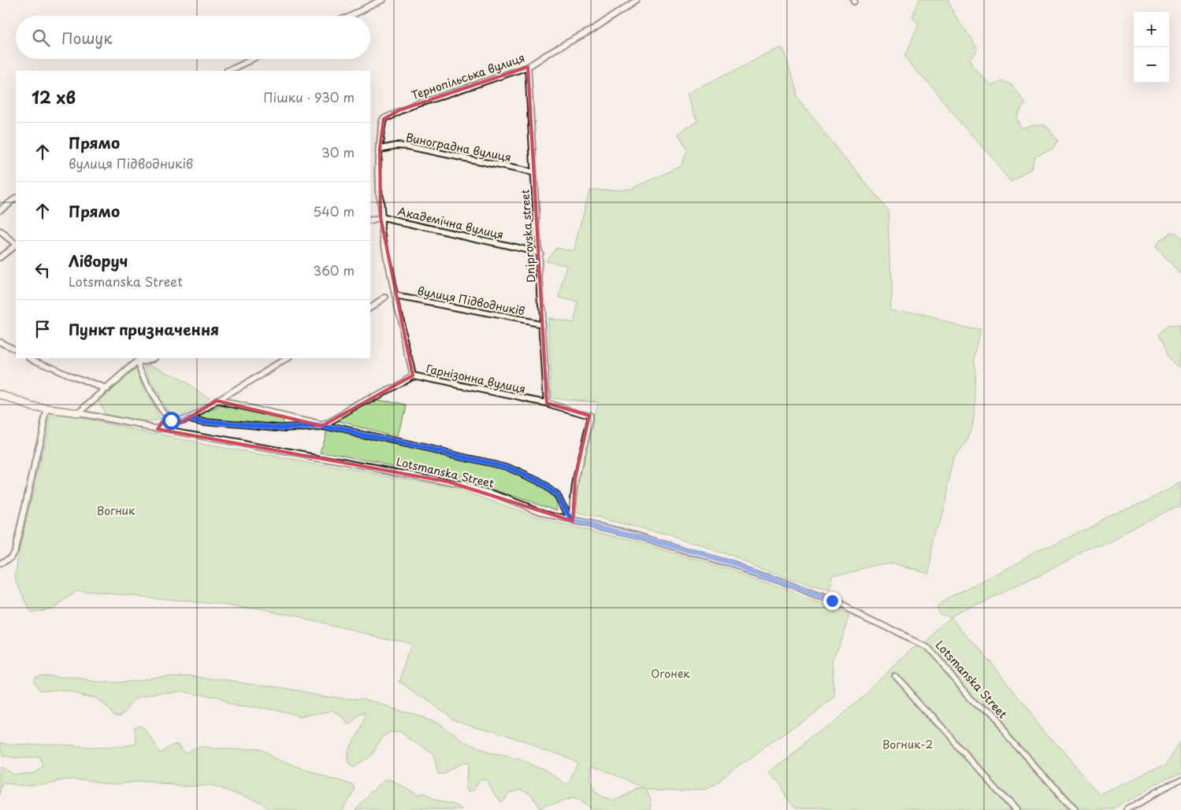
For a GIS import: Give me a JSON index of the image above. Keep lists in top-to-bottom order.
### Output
{
  "streets": {
    "street": [
      "Тернопільська вулиця",
      "Виноградна вулиця",
      "Академічна вулиця",
      "Dniprovska street",
      "вулиця Підводників",
      "Гарнізонна вулиця",
      "Lotsmanska Street"
    ]
  },
  "crossings": [
    ["Тернопільська вулиця", "Виноградна вулиця"],
    ["Тернопільська вулиця", "Dniprovska street"],
    ["Виноградна вулиця", "Dniprovska street"],
    ["Академічна вулиця", "Dniprovska street"],
    ["Dniprovska street", "вулиця Підводників"],
    ["Dniprovska street", "Гарнізонна вулиця"],
    ["Гарнізонна вулиця", "Lotsmanska Street"]
  ],
  "parks": ["Вогник", "Огонек", "Вогник-2"],
  "page": {
    "map_buttons": ["+", "−"],
    "search": "Пошук",
    "heading": ["12 хв", "Пішки · 930 m"],
    "list": [
      ["Прямо", "вулиця Підводників", "30 m"],
      ["Прямо", "540 m"],
      ["Ліворуч", "Lotsmanska Street", "360 m"],
      "Пункт призначення"
    ]
  }
}
